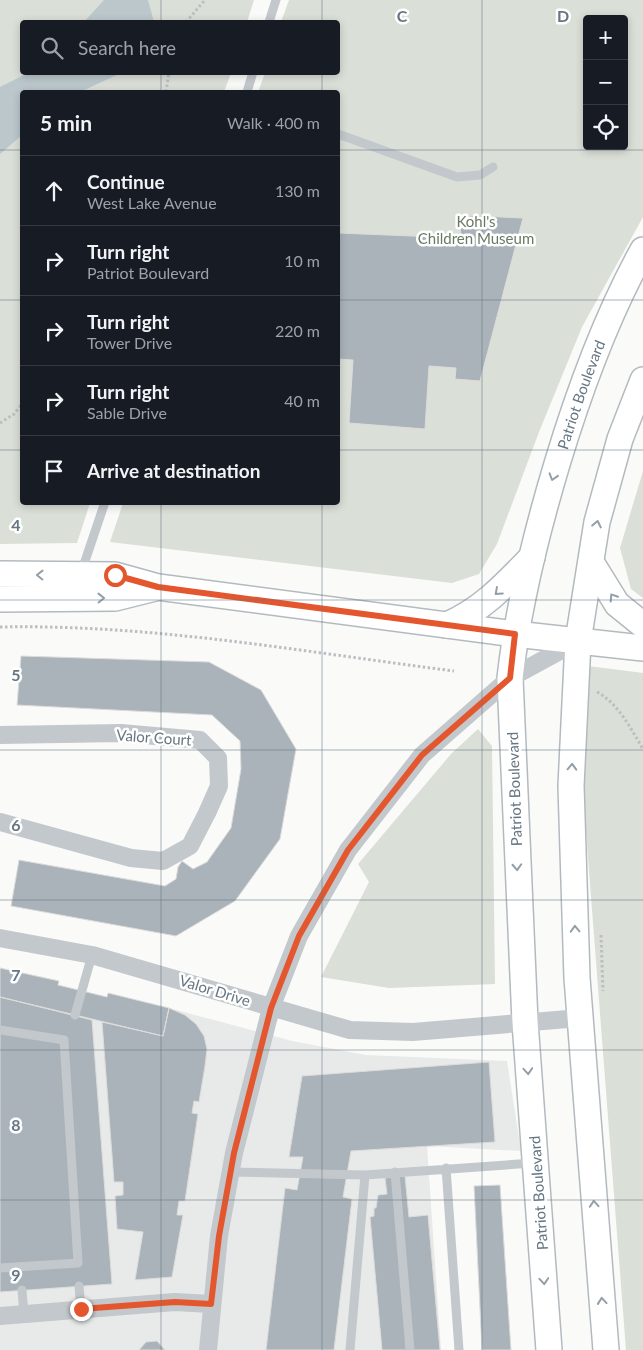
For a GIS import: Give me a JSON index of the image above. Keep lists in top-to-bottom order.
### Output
{
  "streets": {
    "main road": ["Patriot Boulevard"],
    "street": ["Valor Court", "Valor Drive"]
  },
  "crossings": [
    ["Patriot Boulevard", "Valor Drive"]
  ],
  "parks": ["Kohl's Children Museum"],
  "page": {
    "map_buttons": ["+", "−"],
    "search": "Search here",
    "heading": ["5 min", "Walk · 400 m"],
    "list": [
      ["Continue", "West Lake Avenue", "130 m"],
      ["Turn right", "Patriot Boulevard", "10 m"],
      ["Turn right", "Tower Drive", "220 m"],
      ["Turn right", "Sable Drive", "40 m"],
      "Arrive at destination"
    ]
  },
  "grid": {
    "columns": ["C", "D"],
    "rows": [
      "4",
      "5",
      "6",
      "7",
      "8",
      "9"
    ]
  }
}
